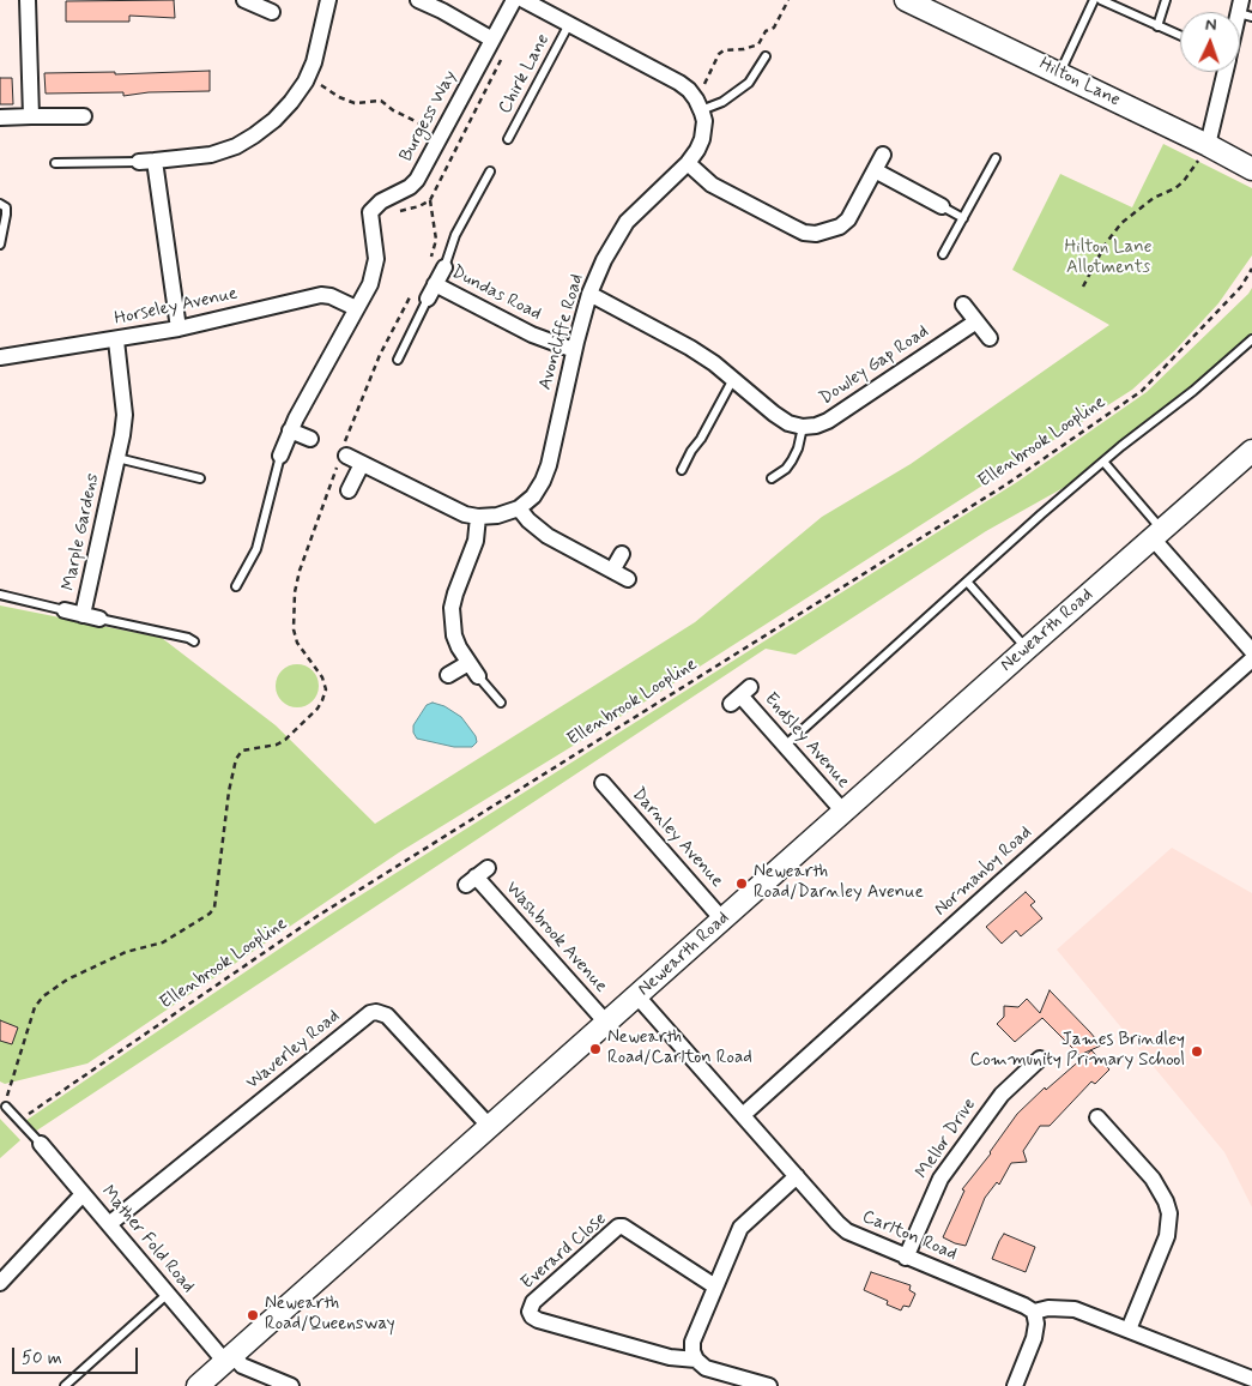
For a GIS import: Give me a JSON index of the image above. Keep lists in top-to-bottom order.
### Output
{
  "streets": {
    "main road": ["Hilton Lane", "Newearth Road"],
    "street": [
      "Burgess Way",
      "Dundas Road",
      "Horseley Avenue",
      "Avoncliffe Road",
      "Dowley Gap Road",
      "Marple Gardens",
      "Endsley Avenue",
      "Darnley Avenue",
      "Normanby Road",
      "Washbrook Avenue",
      "Waverley Road",
      "Mellor Drive",
      "Carlton Road",
      "Mather Fold Road",
      "Everard Close"
    ],
    "lane": ["Chirk Lane"],
    "path": ["Ellenbrook Loopline"]
  },
  "crossings": [
    ["Burgess Way", "Horseley Avenue"],
    ["Dundas Road", "Avoncliffe Road"],
    ["Horseley Avenue", "Marple Gardens"],
    ["Newearth Road", "Endsley Avenue"],
    ["Newearth Road", "Darnley Avenue"],
    ["Newearth Road", "Washbrook Avenue"],
    ["Newearth Road", "Waverley Road"],
    ["Newearth Road", "Carlton Road"],
    ["Newearth Road", "Mather Fold Road"],
    ["Normanby Road", "Carlton Road"],
    ["Waverley Road", "Mather Fold Road"],
    ["Mellor Drive", "Carlton Road"]
  ],
  "parks": ["Hilton Lane Allotments"],
  "places": [
    "Newearth Road/Darnley Avenue",
    "Newearth Road/Carlton Road",
    "James Brindley Community Primary School",
    "Newearth Road/Queensway"
  ],
  "scale_bar": "50 m",
  "north": "top"
}
